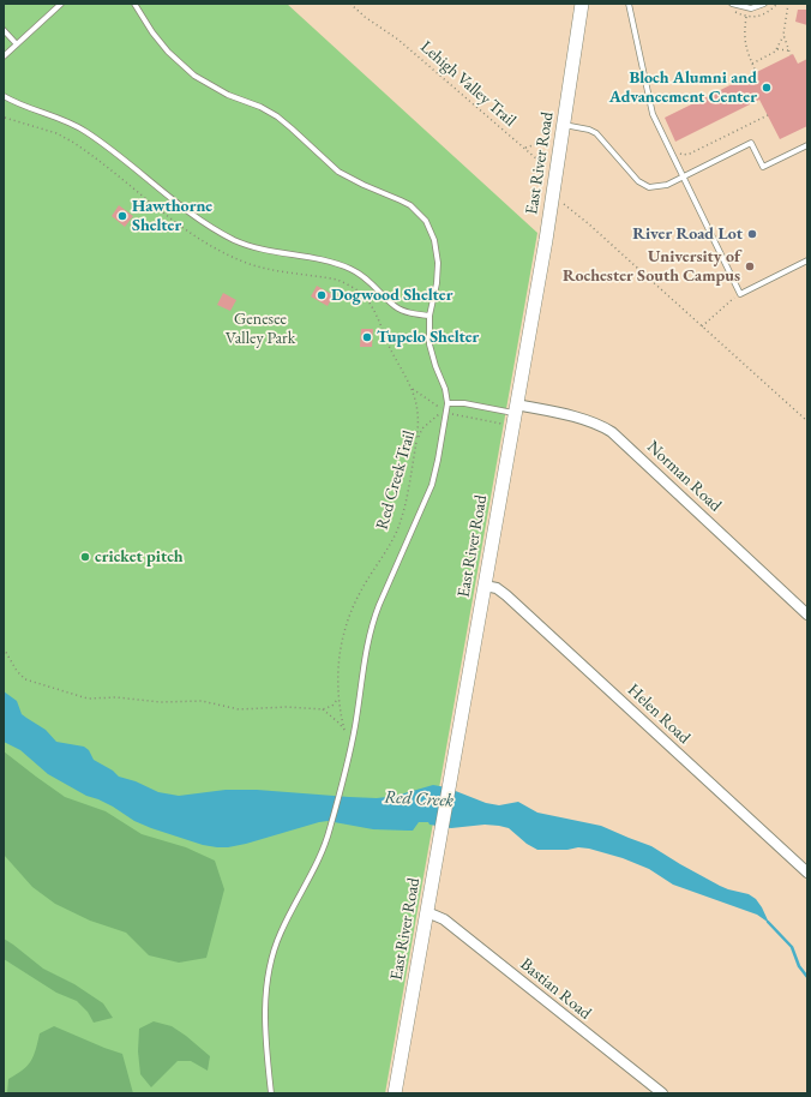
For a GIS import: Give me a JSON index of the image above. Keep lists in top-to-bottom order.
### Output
{
  "streets": {
    "street": [
      "East River Road",
      "Norman Road",
      "Helen Road",
      "Bastian Road"
    ],
    "path": ["Lehigh Valley Trail", "Red Creek Trail"]
  },
  "crossings": [
    ["East River Road", "Norman Road"],
    ["East River Road", "Helen Road"],
    ["East River Road", "Bastian Road"]
  ],
  "water": ["Red Creek"],
  "parks": ["Genesee Valley Park"],
  "places": [
    "Bloch Alumni and Advancement Center",
    "Hawthorne Shelter",
    "River Road Lot",
    "University of Rochester South Campus",
    "Dogwood Shelter",
    "Tupelo Shelter",
    "cricket pitch"
  ]
}
